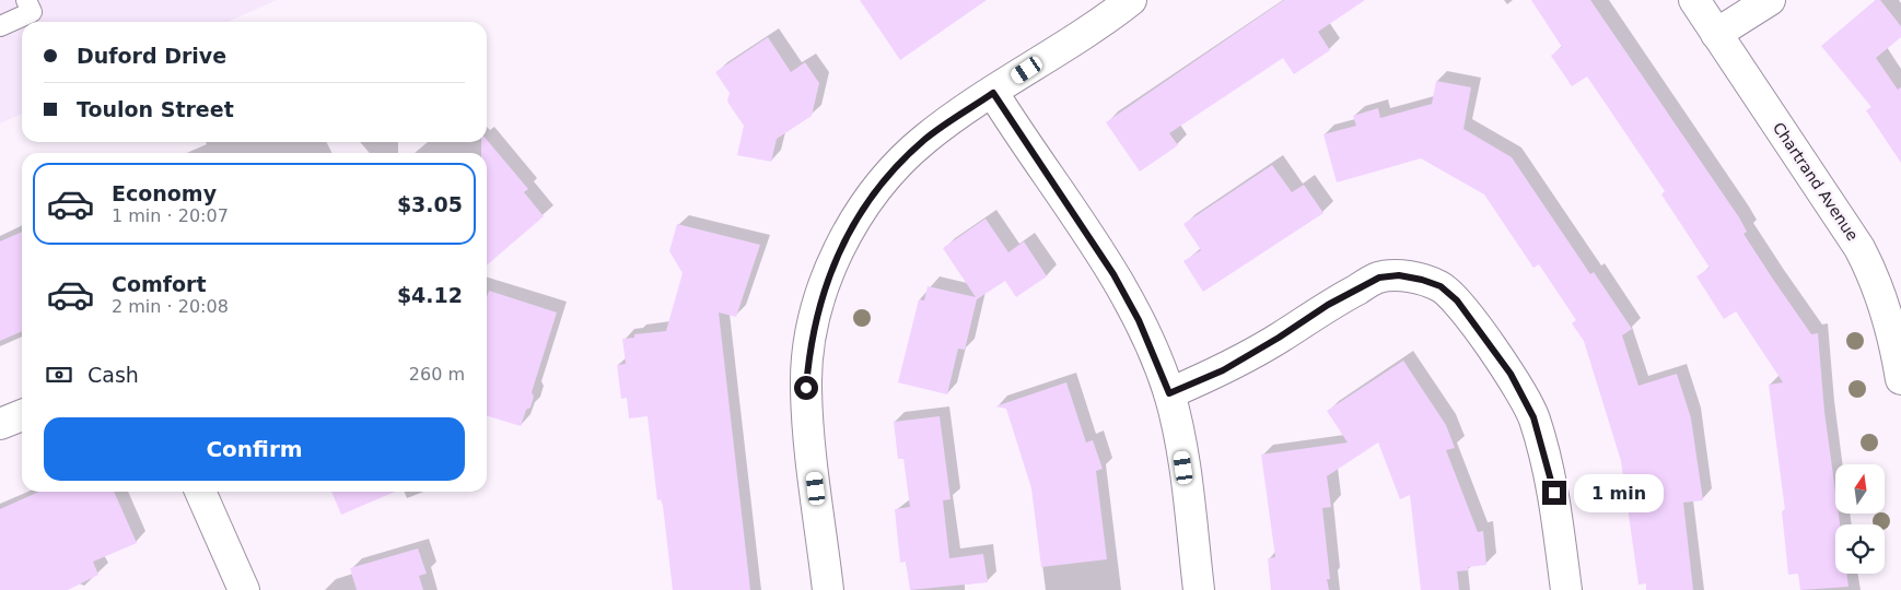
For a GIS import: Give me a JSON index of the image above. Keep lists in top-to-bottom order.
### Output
{
  "streets": {
    "street": ["Chartrand Avenue"]
  },
  "north": "top",
  "page": {
    "banner": ["Duford Drive", "Toulon Street"],
    "list": [
      {
        "name": "Economy",
        "note": "1 min · 20:07",
        "value": "$3.05"
      },
      {
        "name": "Comfort",
        "note": "2 min · 20:08",
        "value": "$4.12"
      }
    ],
    "pay": ["Cash", "260 m"],
    "buttons": "Confirm",
    "bubble": "1 min"
  }
}
